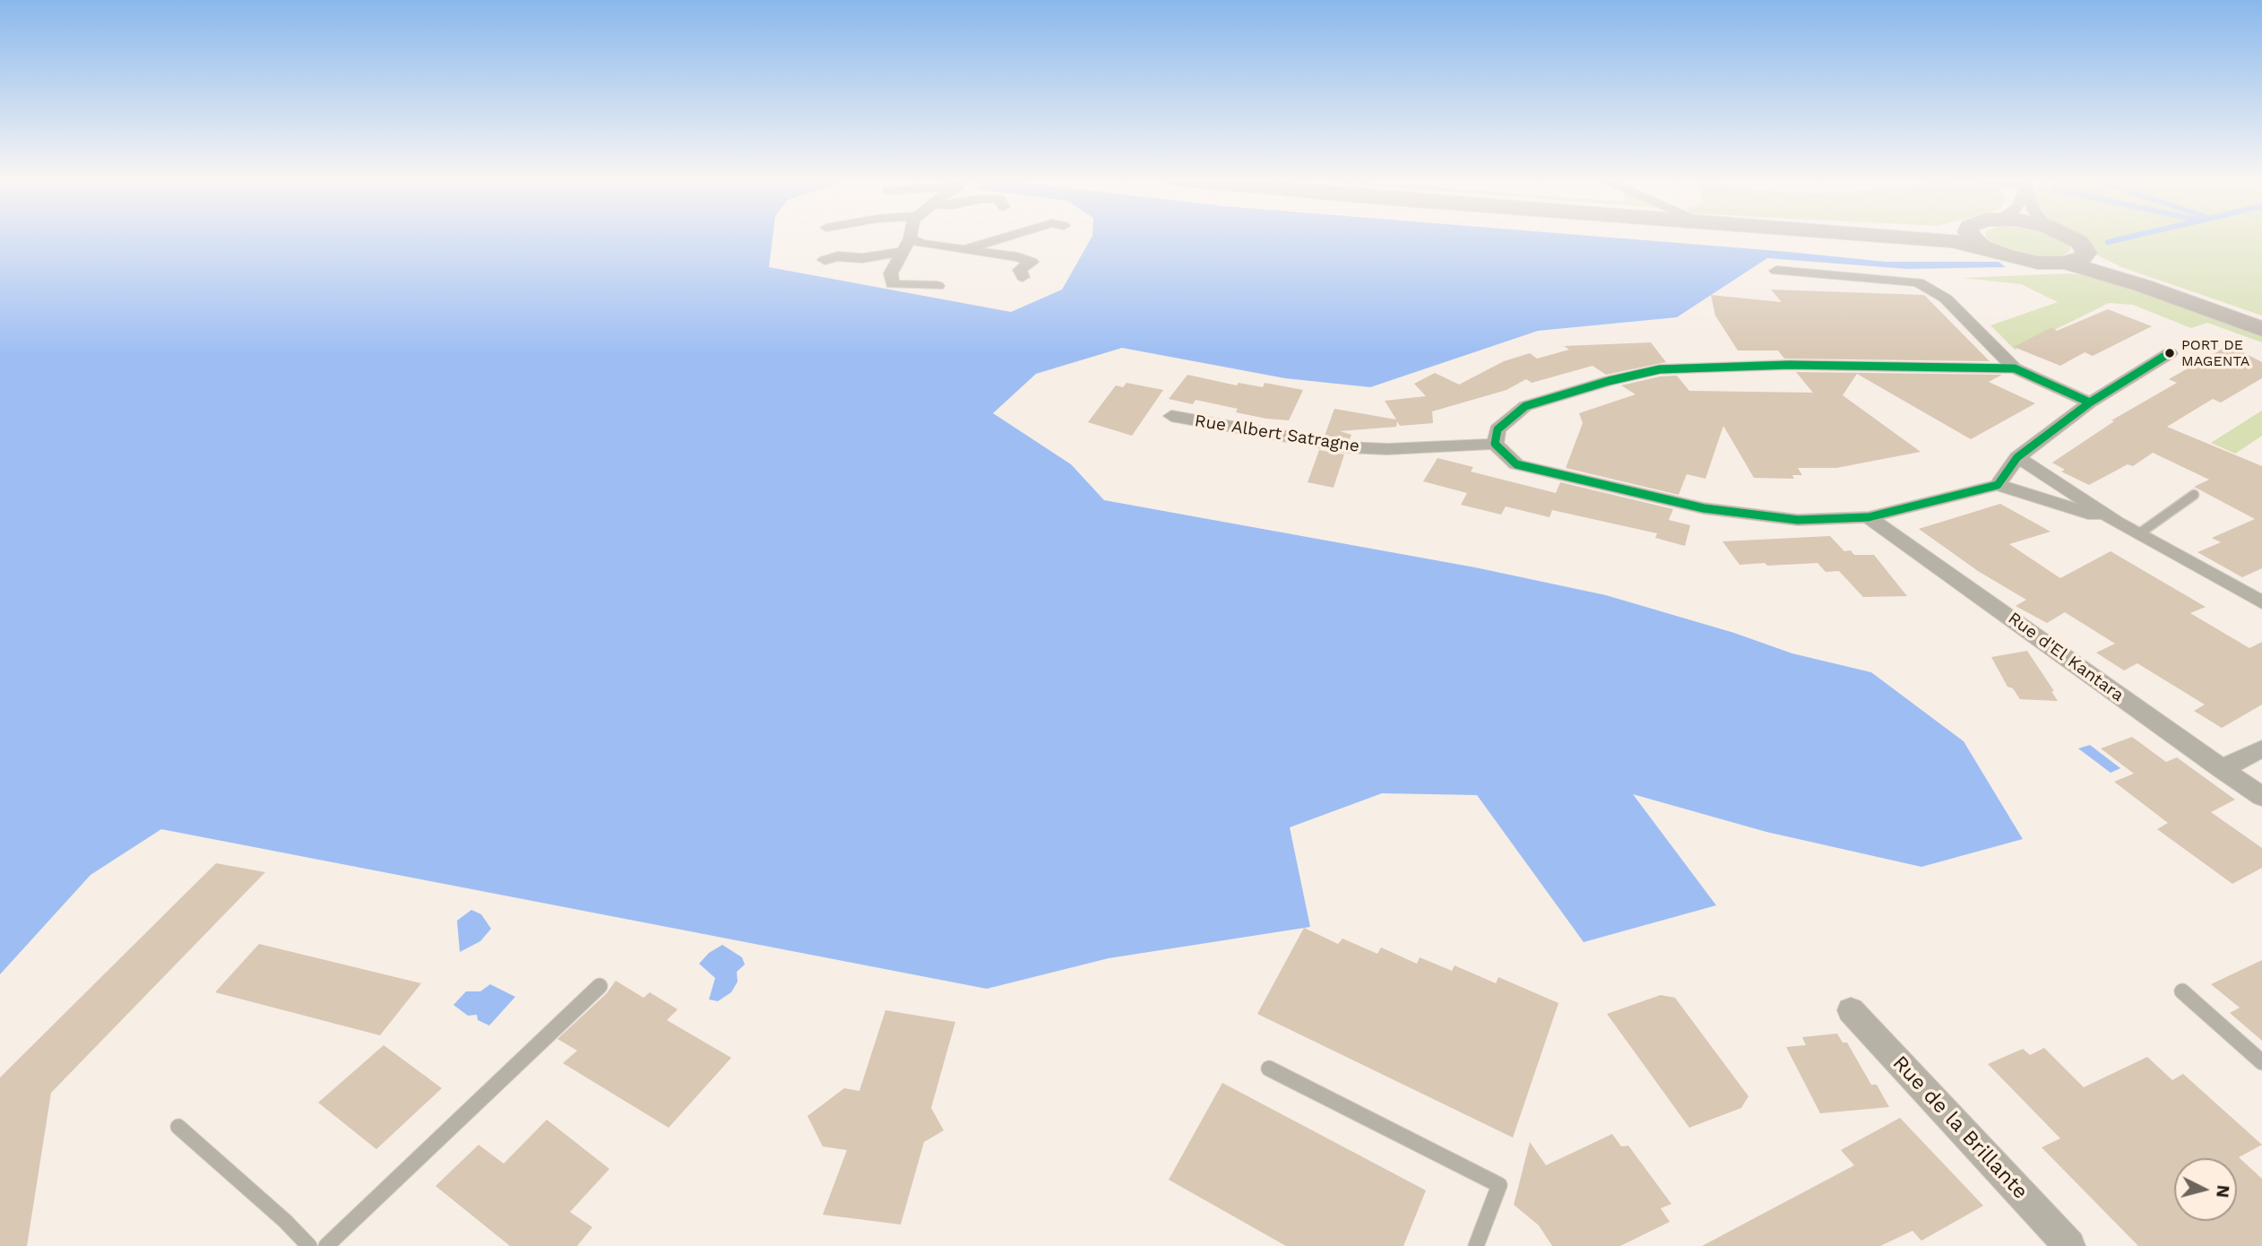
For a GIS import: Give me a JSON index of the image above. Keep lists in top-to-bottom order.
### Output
{
  "streets": {
    "street": ["Rue Albert Satragne", "Rue d'El Kantara", "Rue de la Brillante"]
  },
  "places": ["PORT DE MAGENTA"],
  "north": "right"
}
